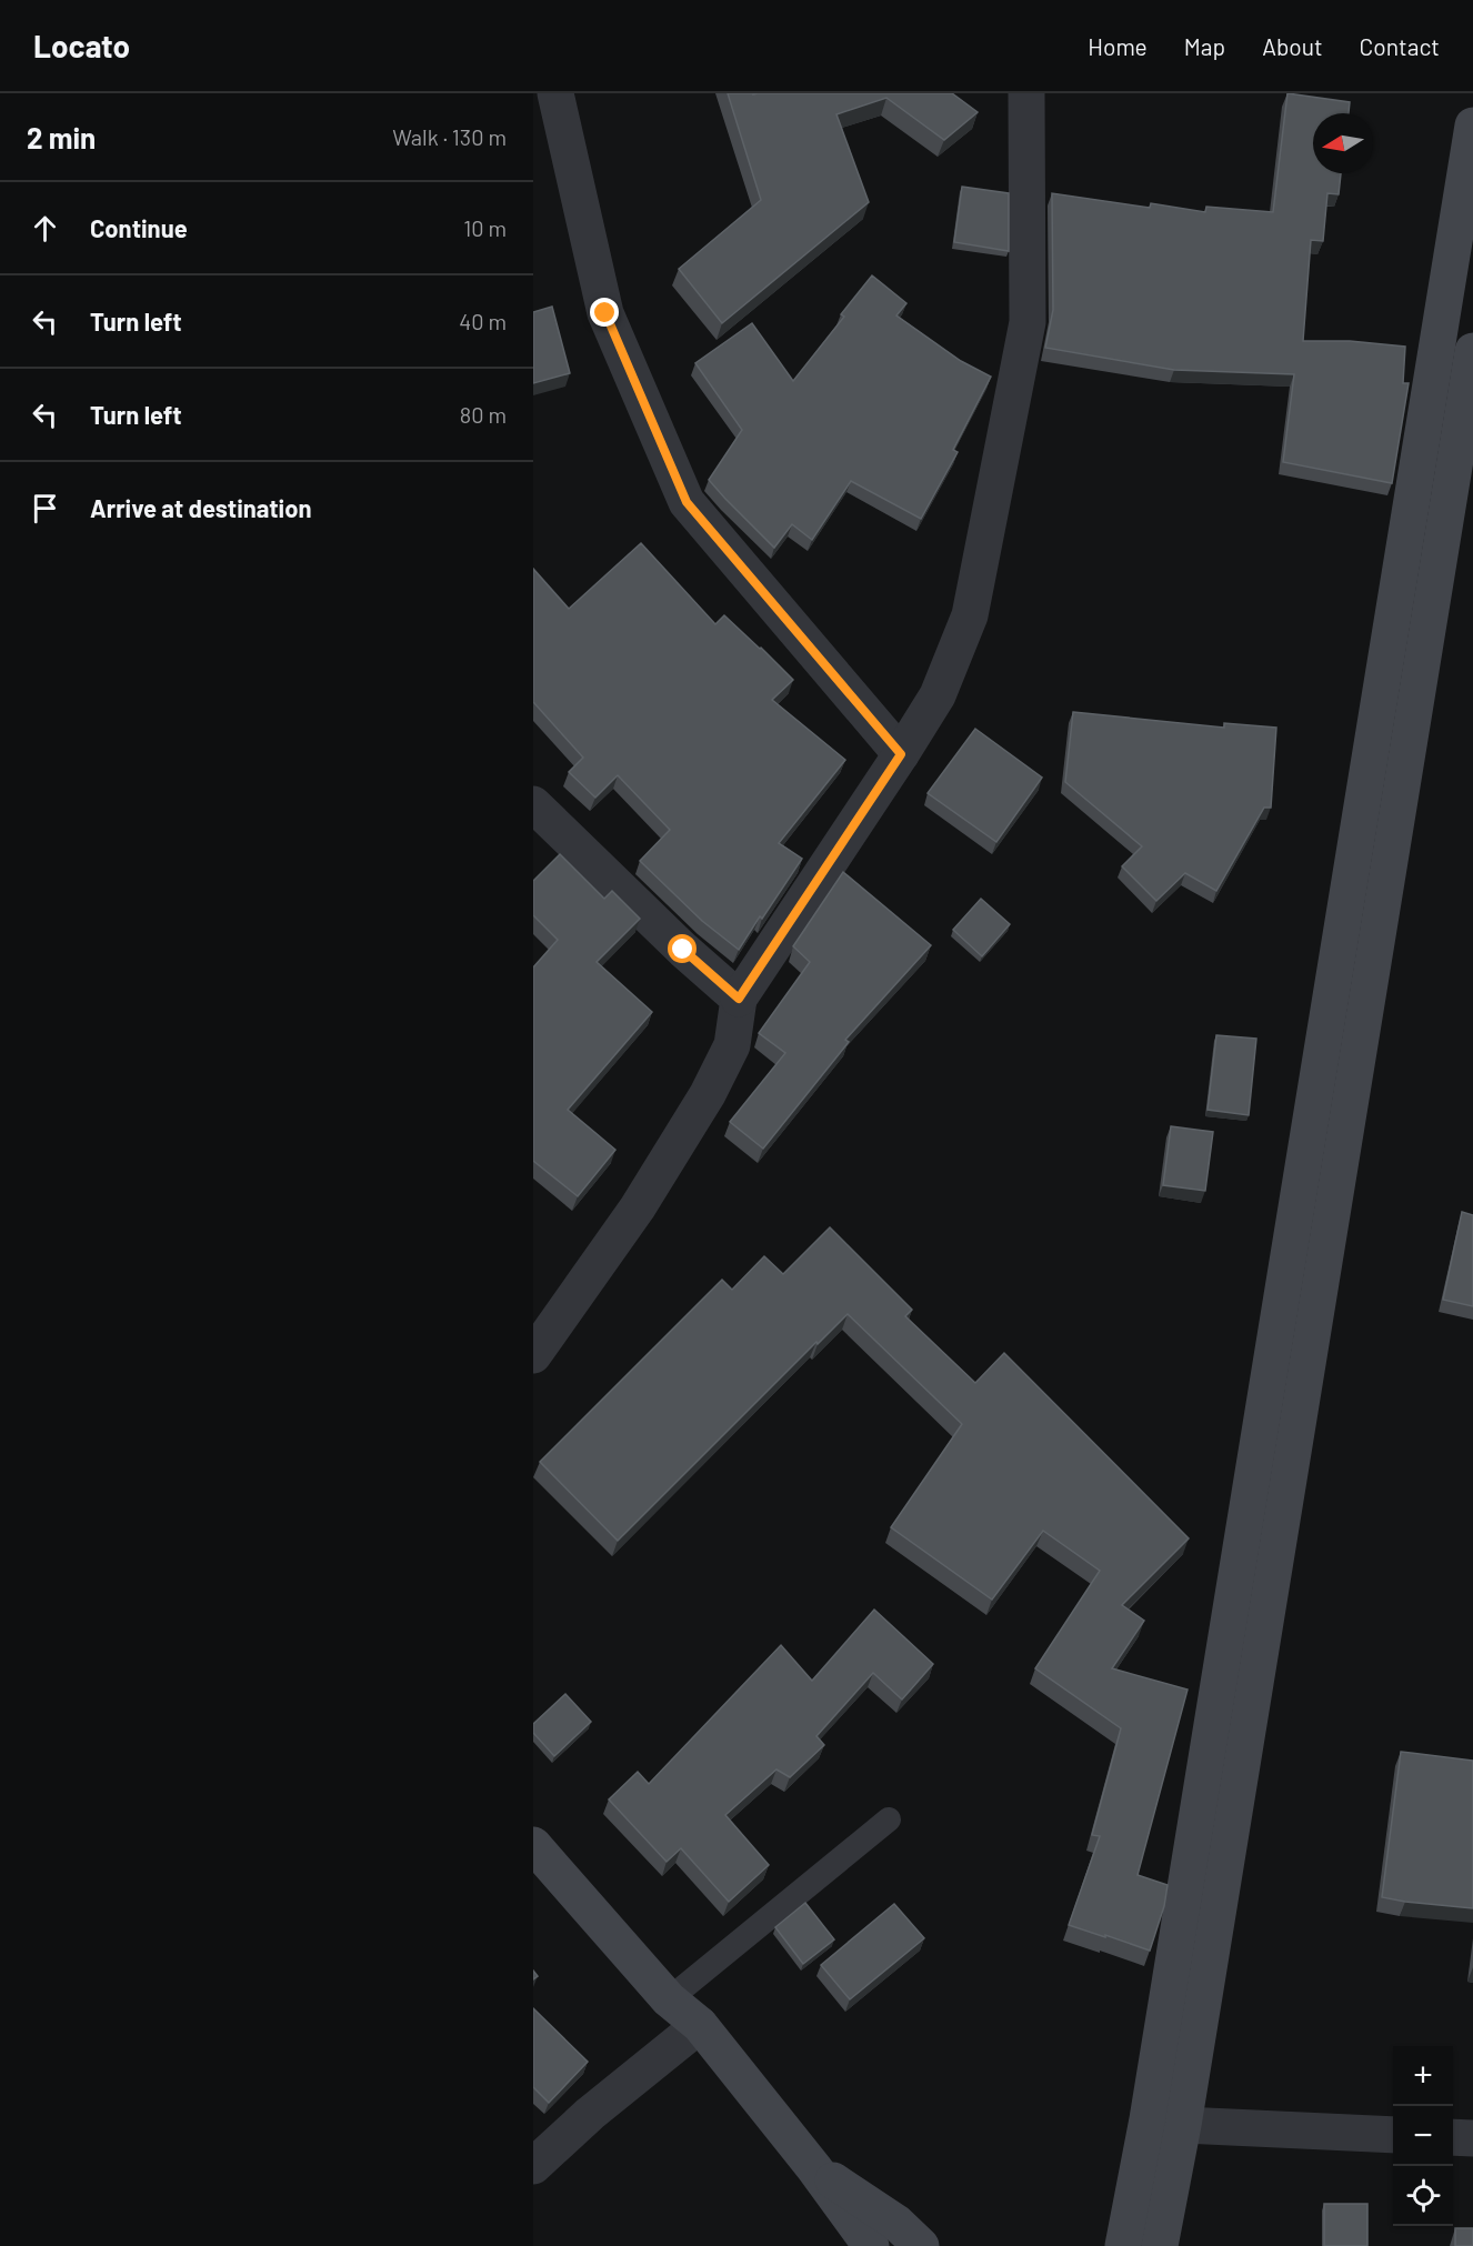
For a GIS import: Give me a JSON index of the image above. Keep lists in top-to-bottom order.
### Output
{
  "north": "left",
  "page": {
    "header": "Locato",
    "nav": [
      "Home",
      "Map",
      "About",
      "Contact"
    ],
    "heading": ["2 min", "Walk · 130 m"],
    "list": [
      ["Continue", "10 m"],
      ["Turn left", "40 m"],
      ["Turn left", "80 m"],
      "Arrive at destination"
    ],
    "map_buttons": ["+", "−"]
  }
}
